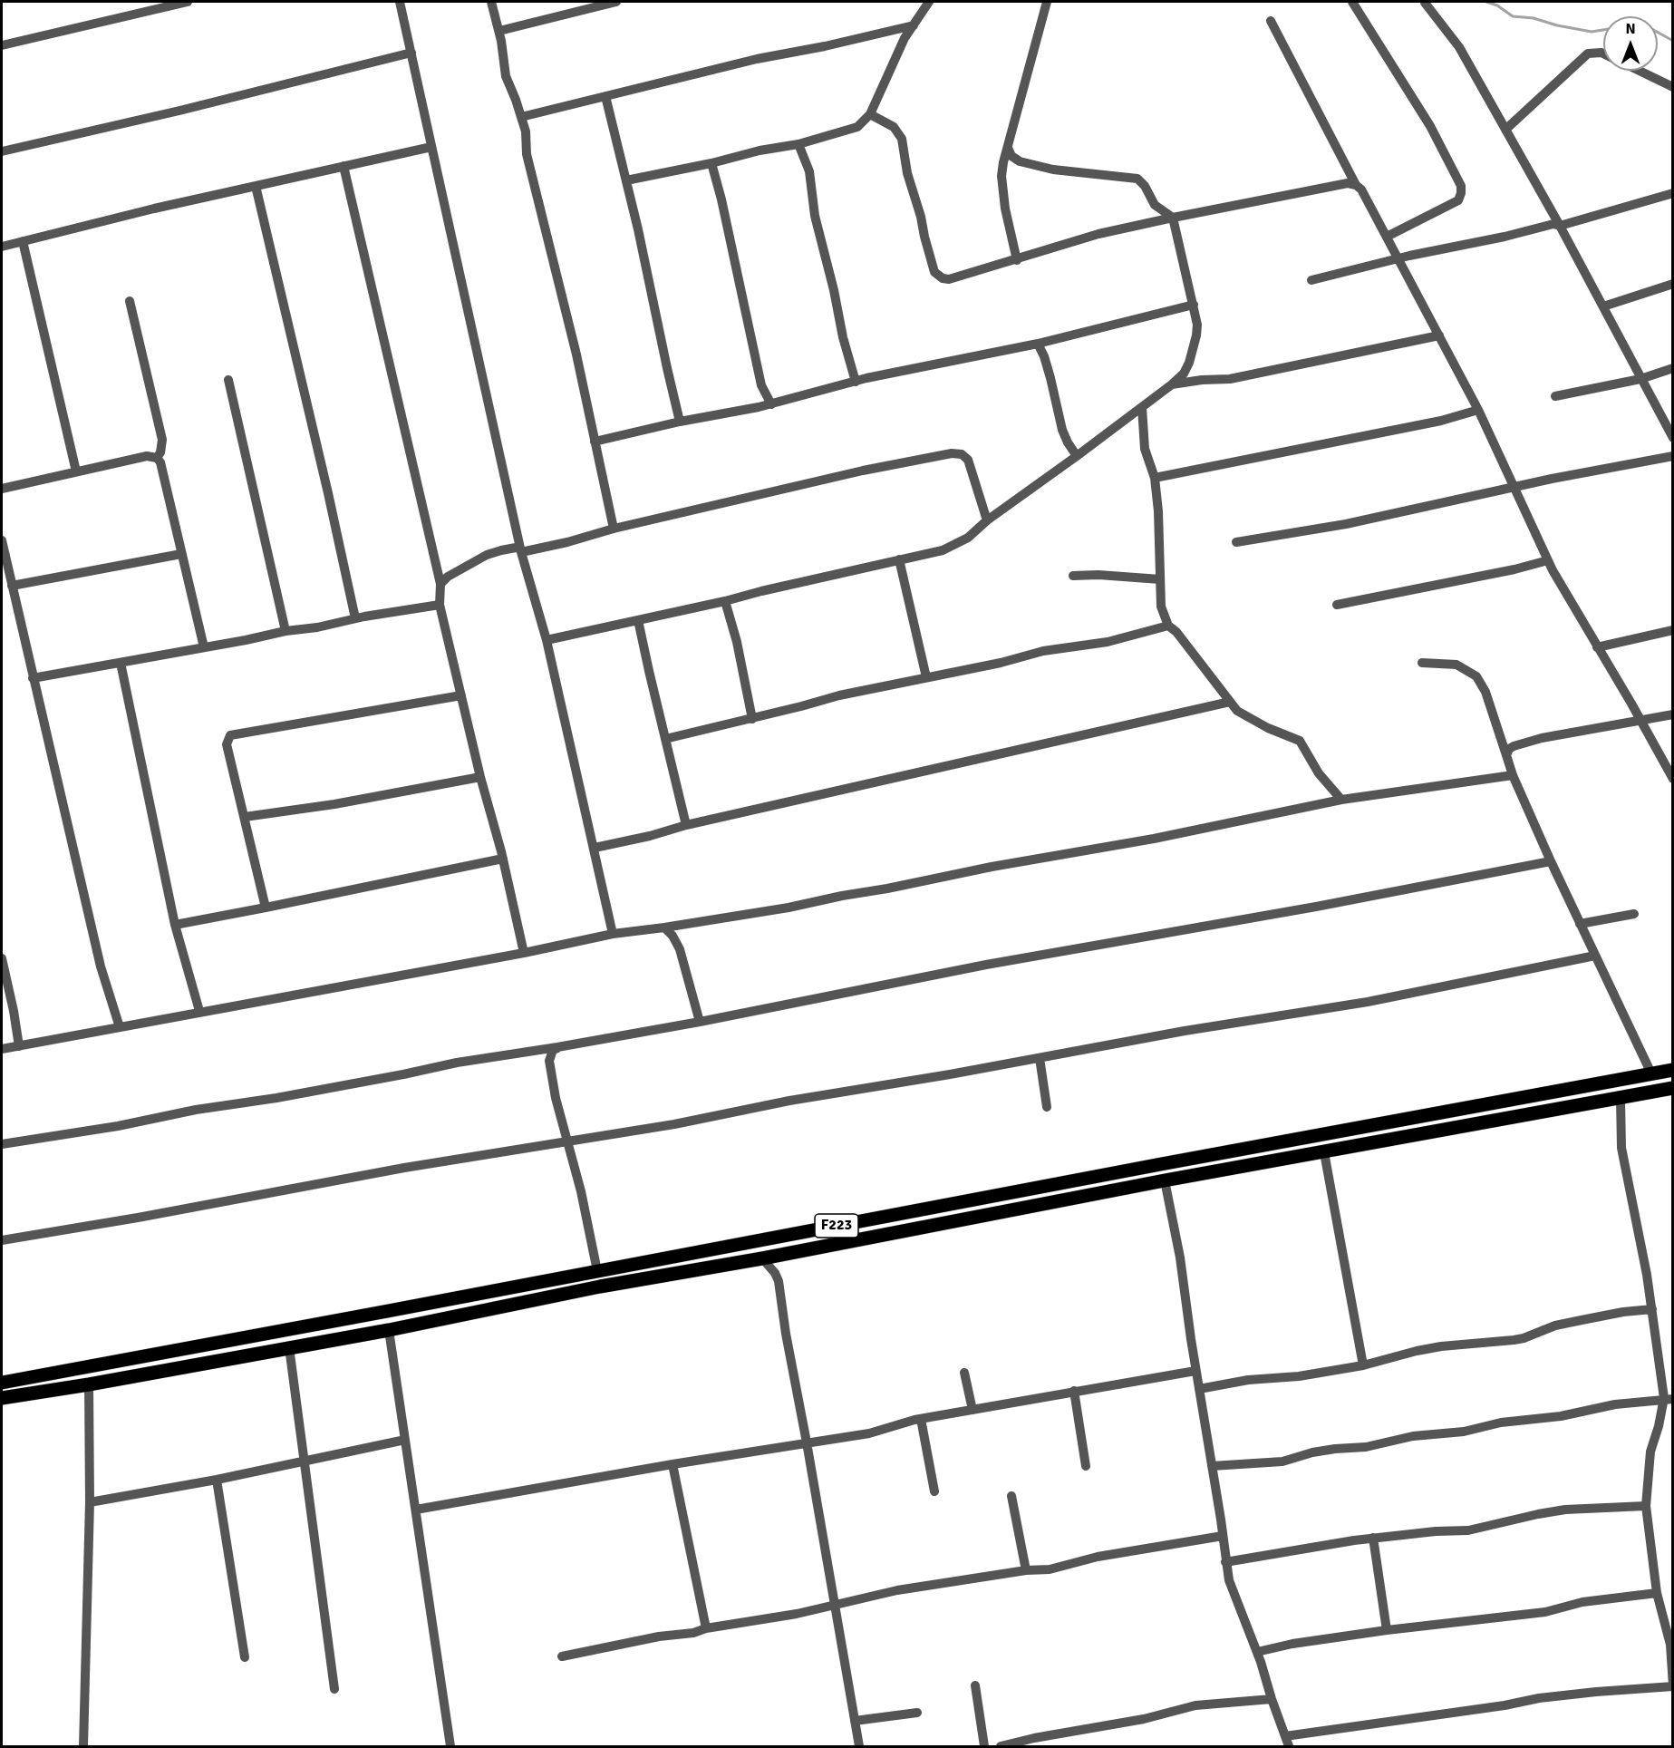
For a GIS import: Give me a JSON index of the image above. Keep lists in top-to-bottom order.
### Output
{
  "streets": {
    "main road": ["F223"]
  },
  "north": "top"
}
